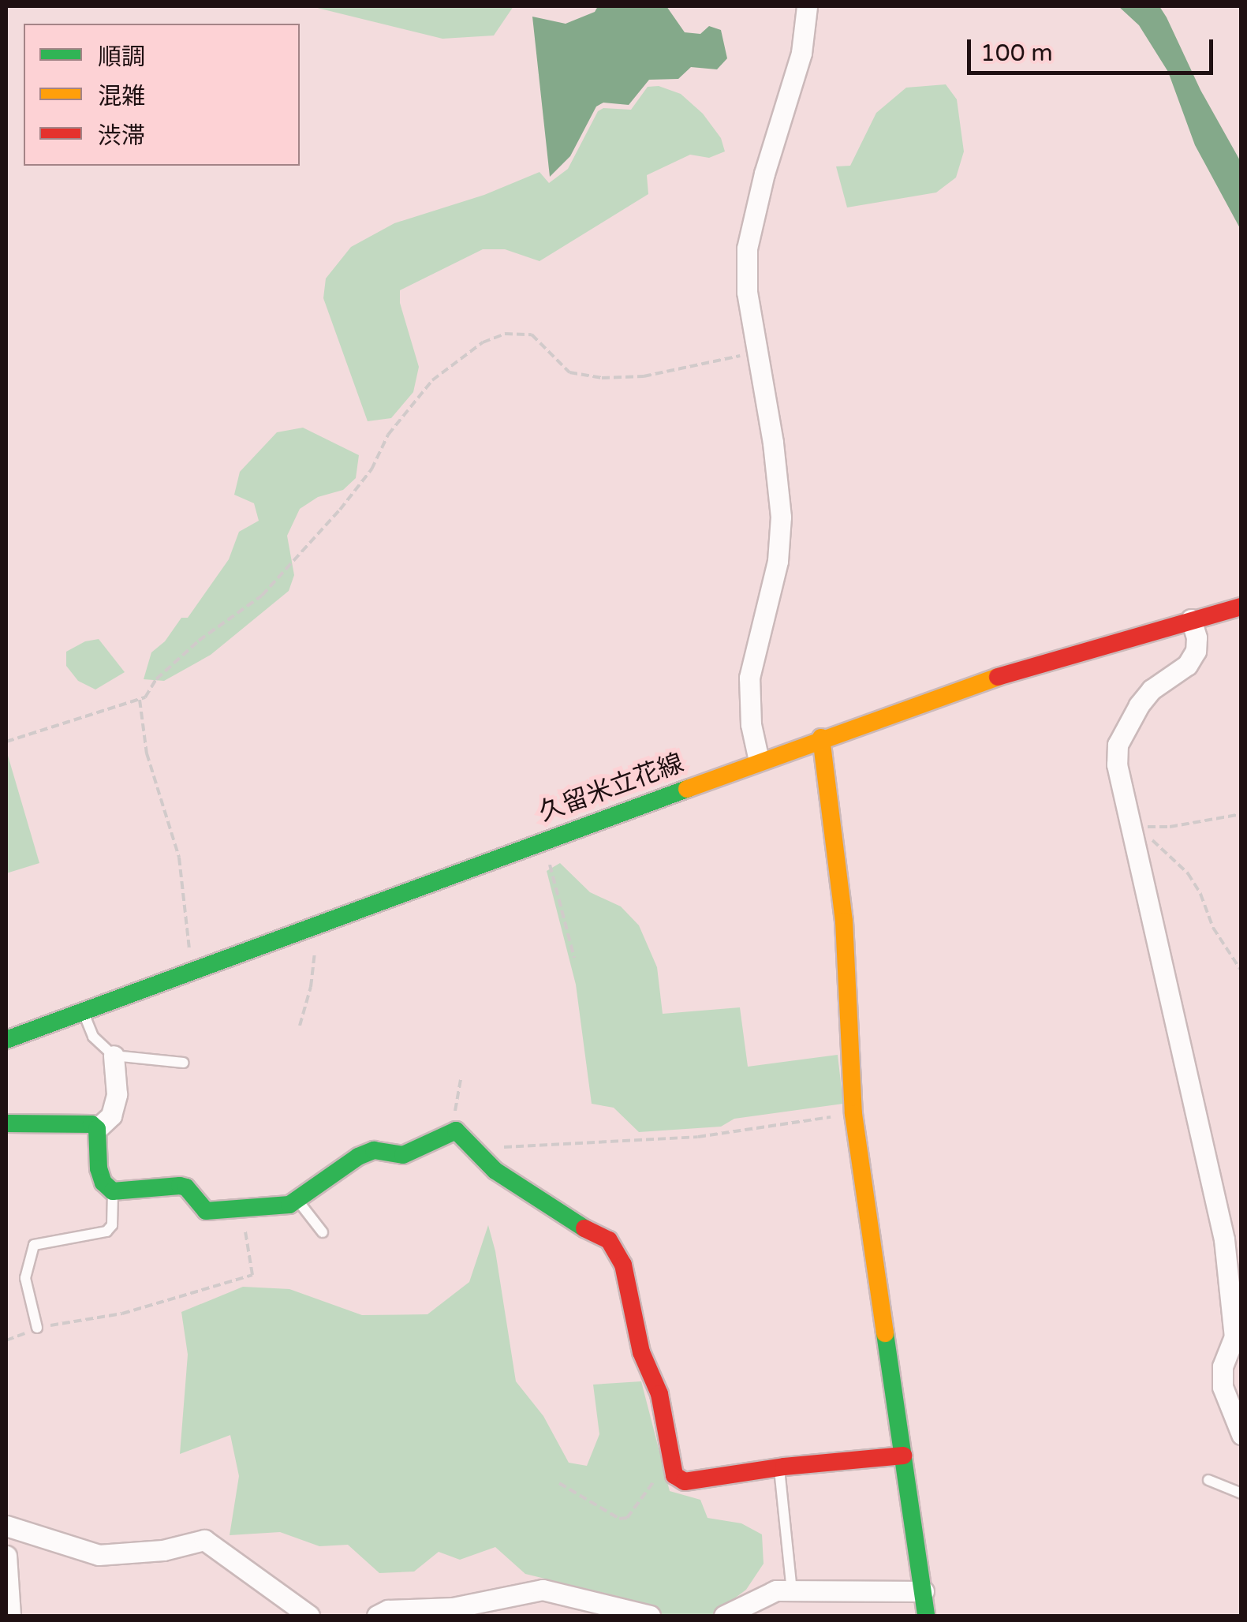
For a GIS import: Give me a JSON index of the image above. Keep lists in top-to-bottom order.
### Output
{
  "streets": {
    "street": ["久留米立花線"]
  },
  "legend": ["順調", "混雑", "渋滞"],
  "scale_bar": "100 m"
}
